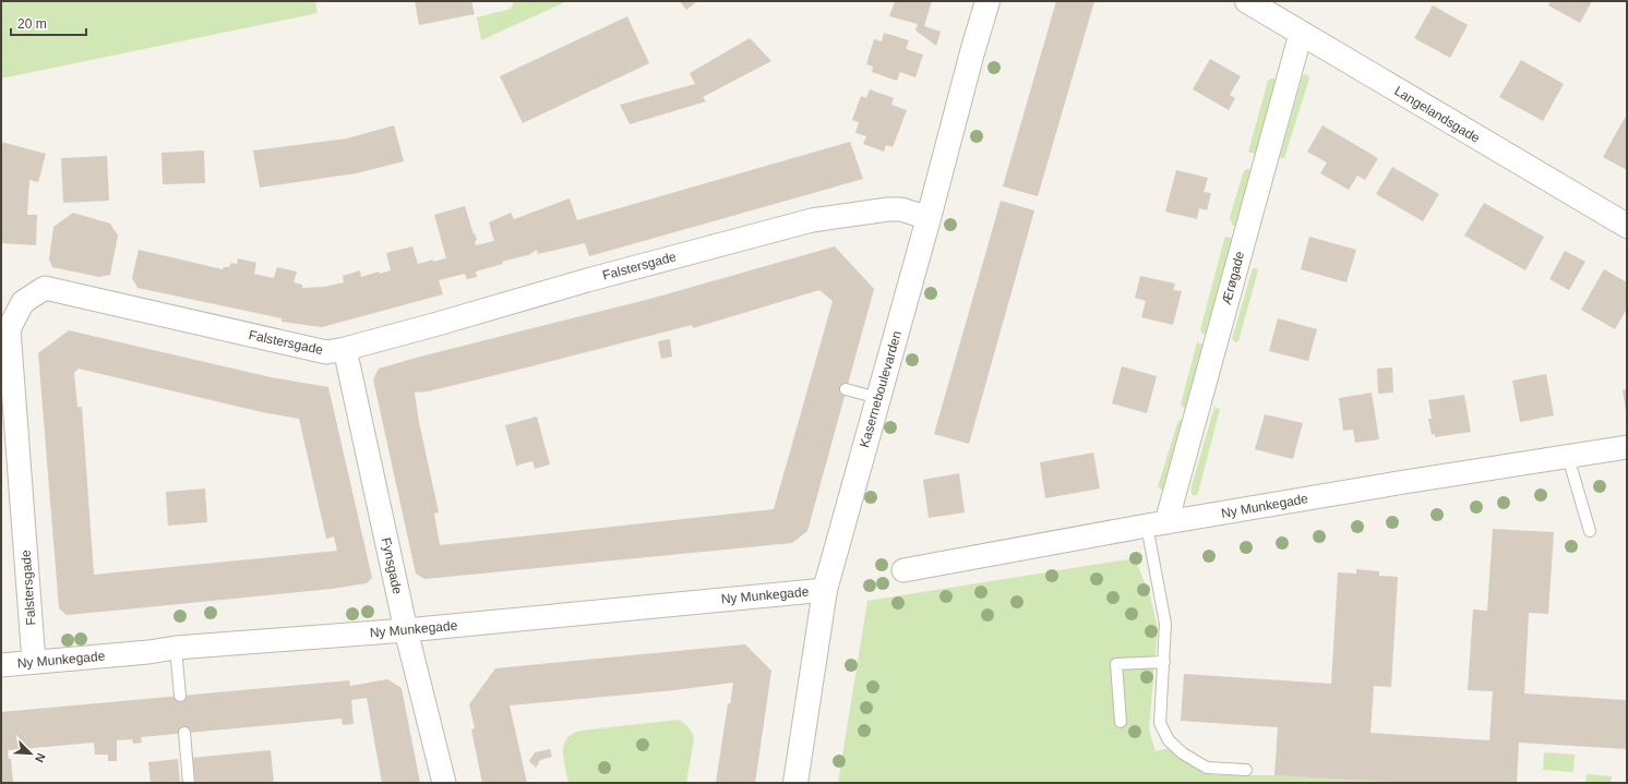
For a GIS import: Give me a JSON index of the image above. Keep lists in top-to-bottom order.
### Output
{
  "streets": {
    "street": [
      "Langelandsgade",
      "Falstersgade",
      "Ærøgade",
      "Kaserneboulevarden",
      "Ny Munkegade",
      "Fynsgade"
    ]
  },
  "crossings": [
    ["Langelandsgade", "Ærøgade"],
    ["Falstersgade", "Kaserneboulevarden"],
    ["Falstersgade", "Ny Munkegade"],
    ["Falstersgade", "Fynsgade"],
    ["Ærøgade", "Ny Munkegade"],
    ["Kaserneboulevarden", "Ny Munkegade"],
    ["Ny Munkegade", "Fynsgade"]
  ],
  "scale_bar": "20 m",
  "north": "bottom right"
}
